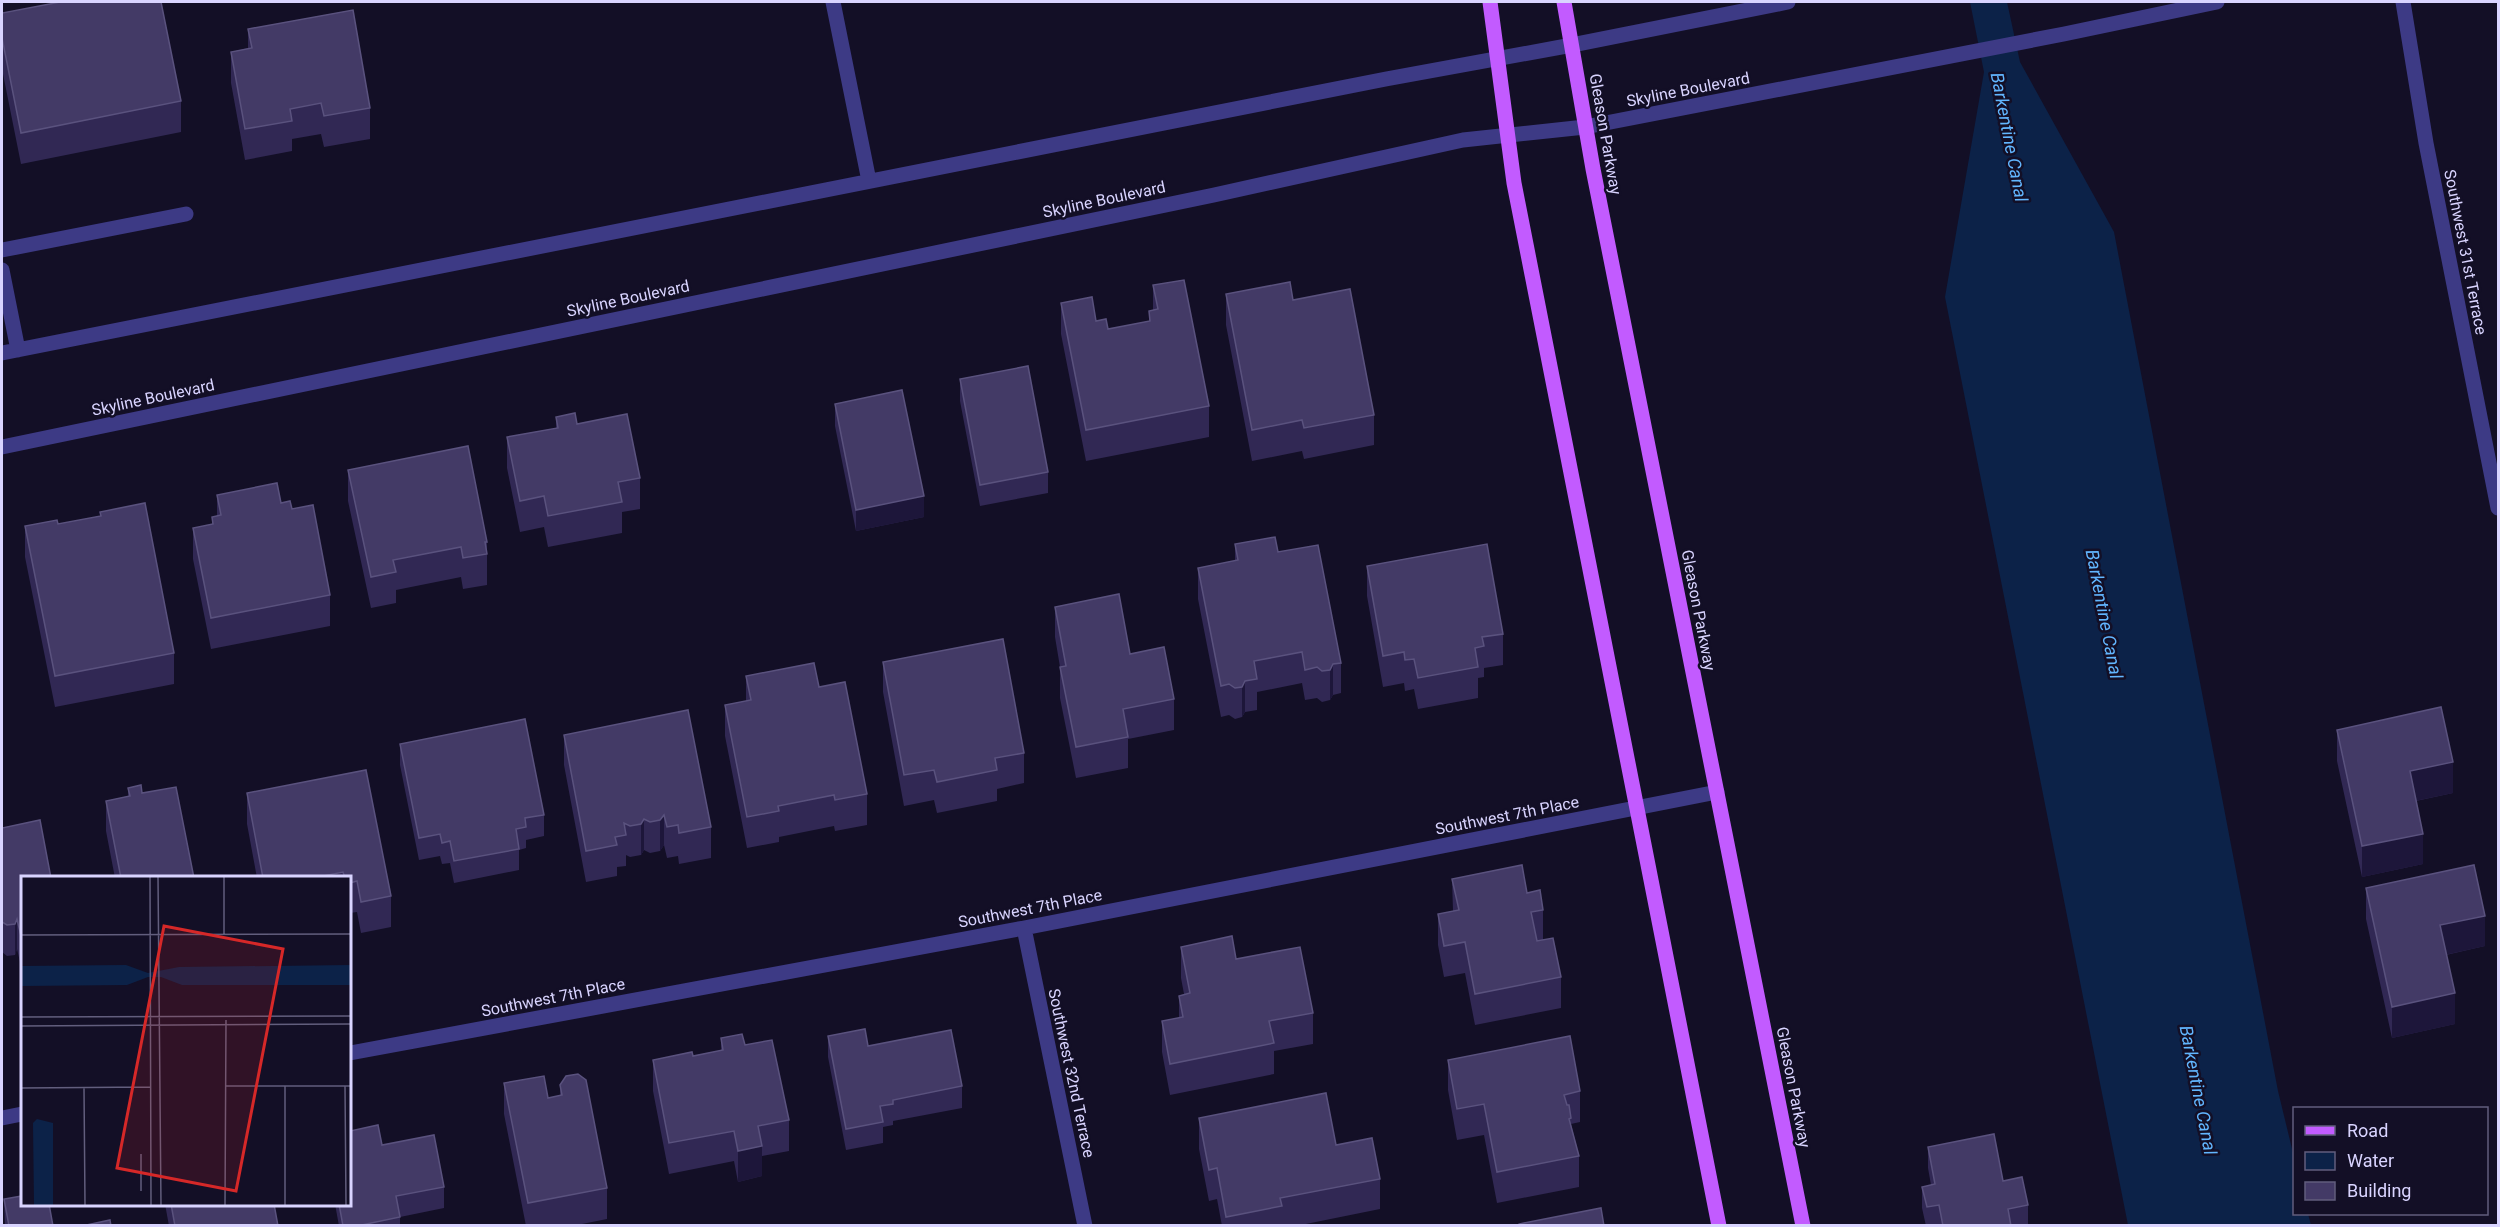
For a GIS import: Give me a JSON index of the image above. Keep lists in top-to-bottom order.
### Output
{
  "streets": {
    "main road": ["Gleason Parkway"],
    "street": [
      "Skyline Boulevard",
      "Southwest 31st Terrace",
      "Southwest 7th Place",
      "Southwest 32nd Terrace"
    ]
  },
  "crossings": [
    ["Skyline Boulevard", "Gleason Parkway"],
    ["Gleason Parkway", "Southwest 7th Place"],
    ["Southwest 7th Place", "Southwest 32nd Terrace"]
  ],
  "water": ["Barkentine Canal"],
  "legend": ["Road", "Water", "Building"]
}
